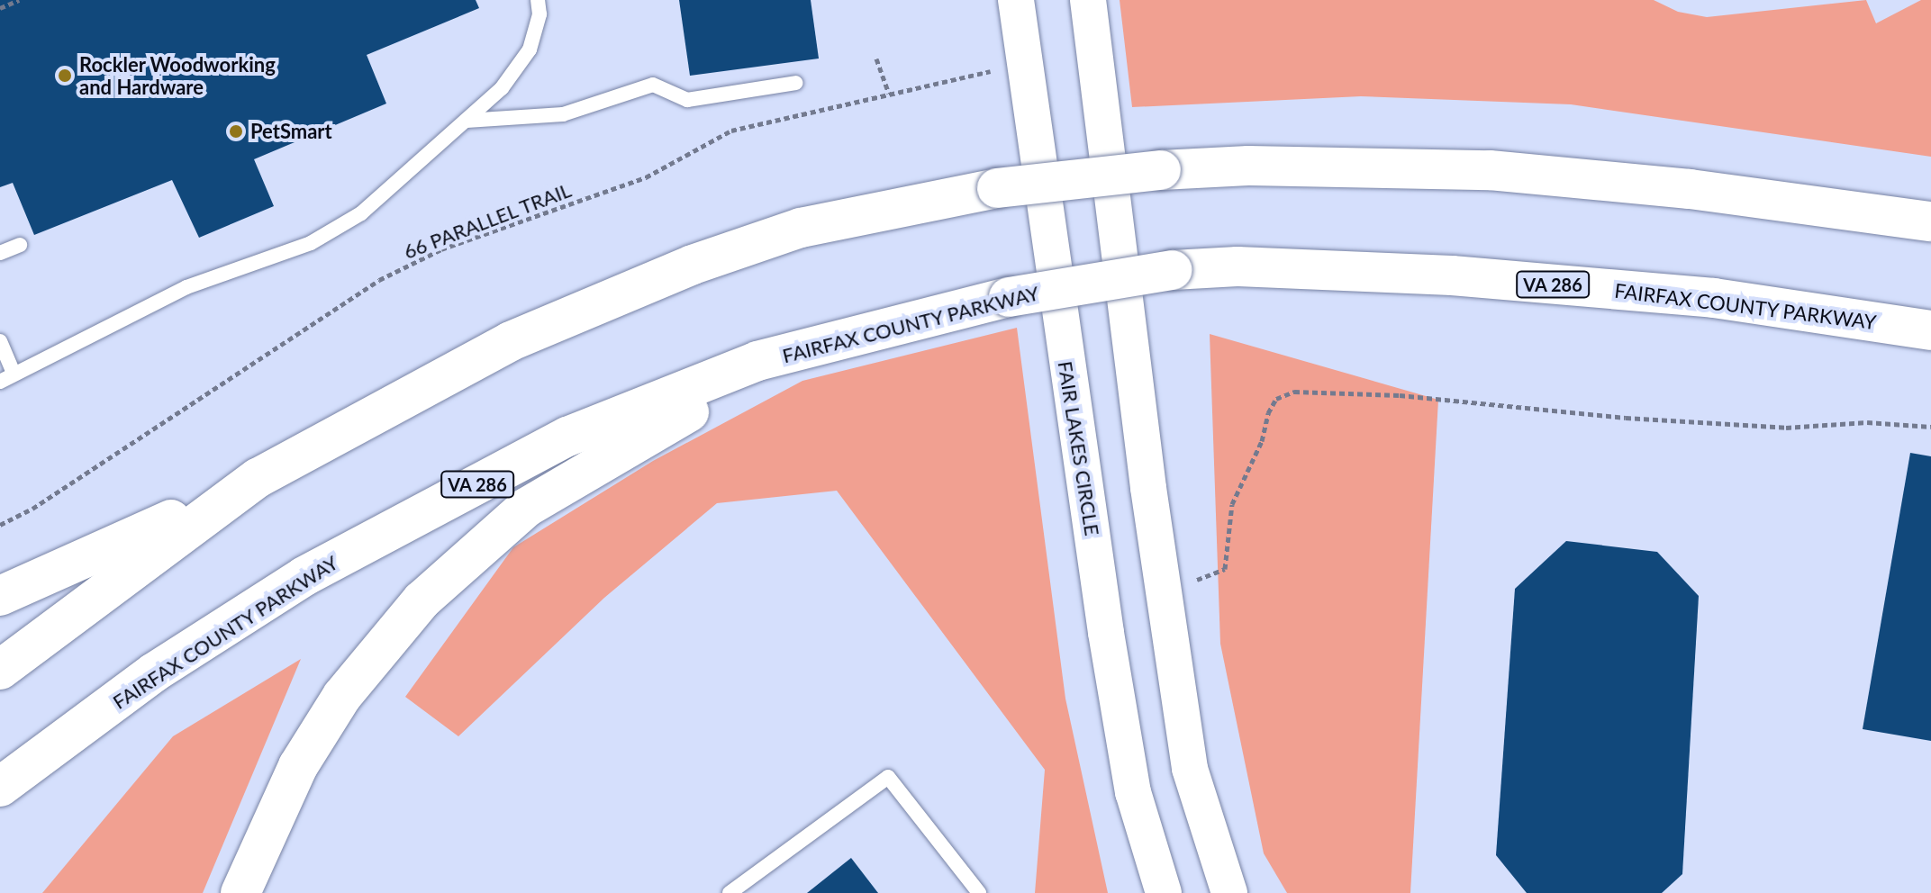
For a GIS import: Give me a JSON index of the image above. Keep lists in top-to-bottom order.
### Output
{
  "streets": {
    "highway": ["VA 286", "FAIRFAX COUNTY PARKWAY"],
    "street": ["FAIR LAKES CIRCLE"],
    "path": ["66 PARALLEL TRAIL"]
  },
  "places": ["Rockler Woodworking and Hardware", "PetSmart"]
}
